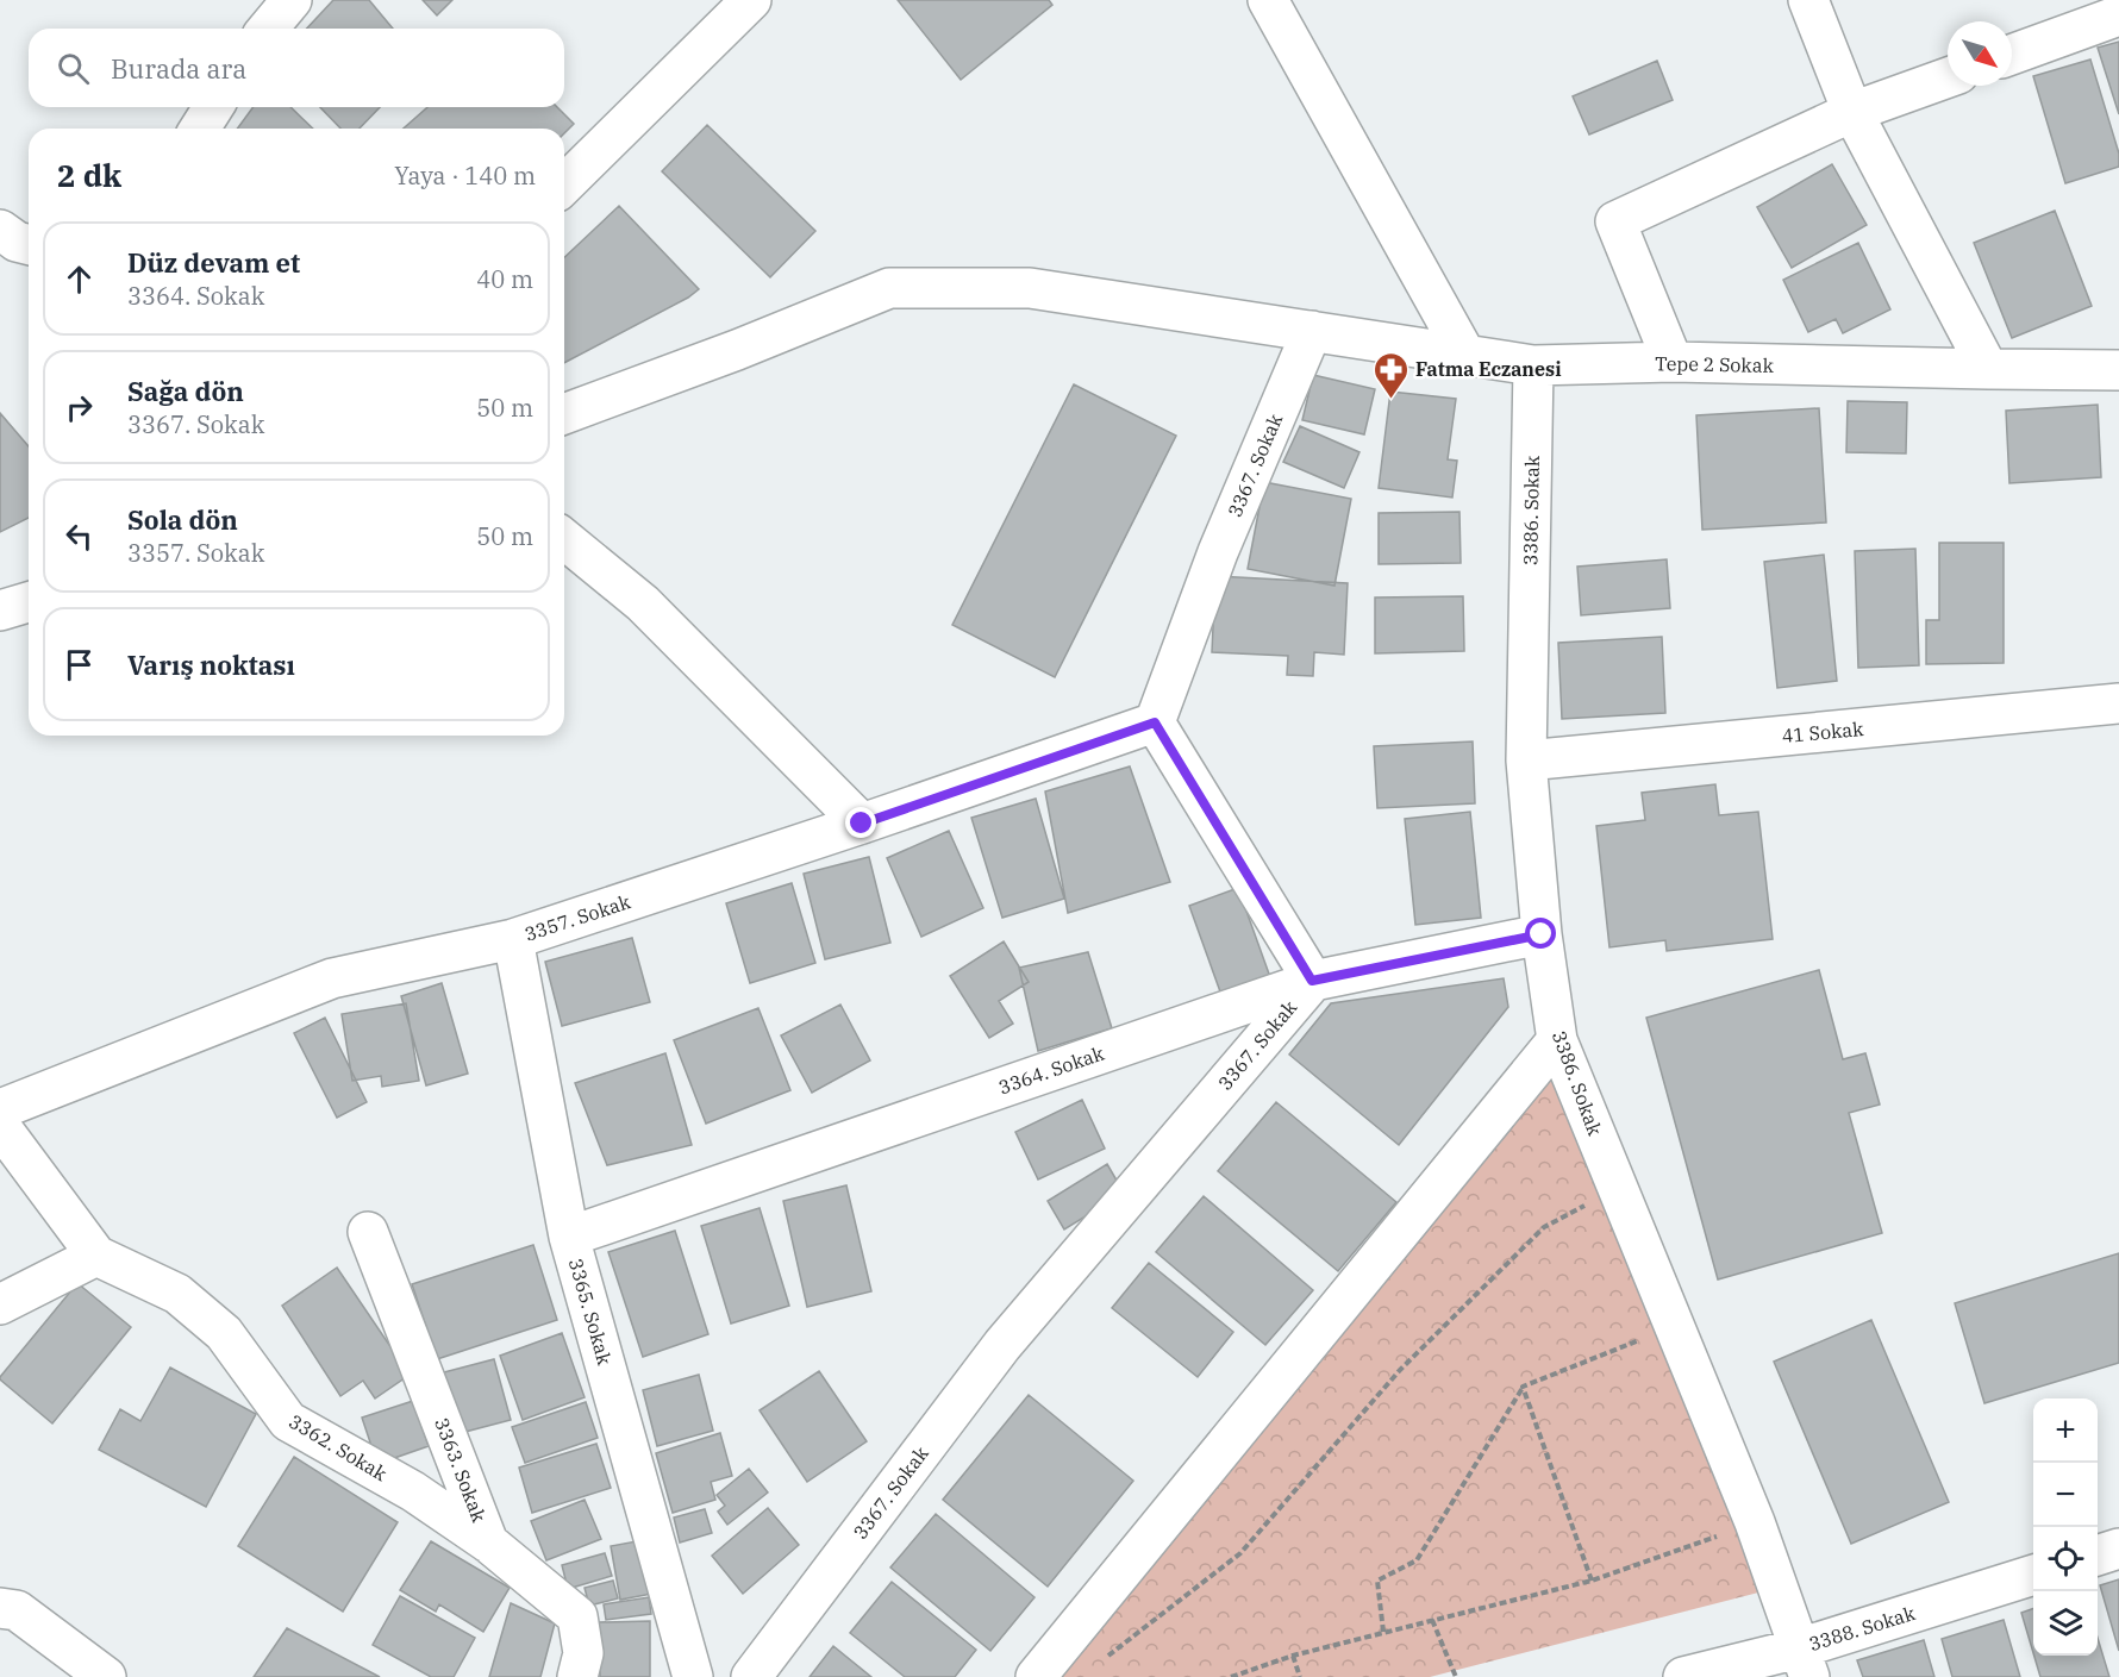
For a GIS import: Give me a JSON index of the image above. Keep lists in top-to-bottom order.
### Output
{
  "streets": {
    "street": [
      "Tepe 2 Sokak",
      "3367. Sokak",
      "3386. Sokak",
      "41 Sokak",
      "3357. Sokak",
      "3364. Sokak",
      "3365. Sokak",
      "3362. Sokak",
      "3363. Sokak",
      "3388. Sokak"
    ]
  },
  "crossings": [
    ["Tepe 2 Sokak", "3367. Sokak"],
    ["Tepe 2 Sokak", "3386. Sokak"],
    ["3367. Sokak", "3357. Sokak"],
    ["3367. Sokak", "3364. Sokak"],
    ["3386. Sokak", "41 Sokak"],
    ["3386. Sokak", "3364. Sokak"],
    ["3386. Sokak", "3388. Sokak"],
    ["3357. Sokak", "3365. Sokak"],
    ["3364. Sokak", "3365. Sokak"],
    ["3362. Sokak", "3363. Sokak"]
  ],
  "places": {
    "pharmacy": ["Fatma Eczanesi"]
  },
  "north": "bottom right",
  "page": {
    "search": "Burada ara",
    "heading": ["2 dk", "Yaya · 140 m"],
    "list": [
      ["Düz devam et", "3364. Sokak", "40 m"],
      ["Sağa dön", "3367. Sokak", "50 m"],
      ["Sola dön", "3357. Sokak", "50 m"],
      "Varış noktası"
    ],
    "map_buttons": ["+", "−"]
  }
}
